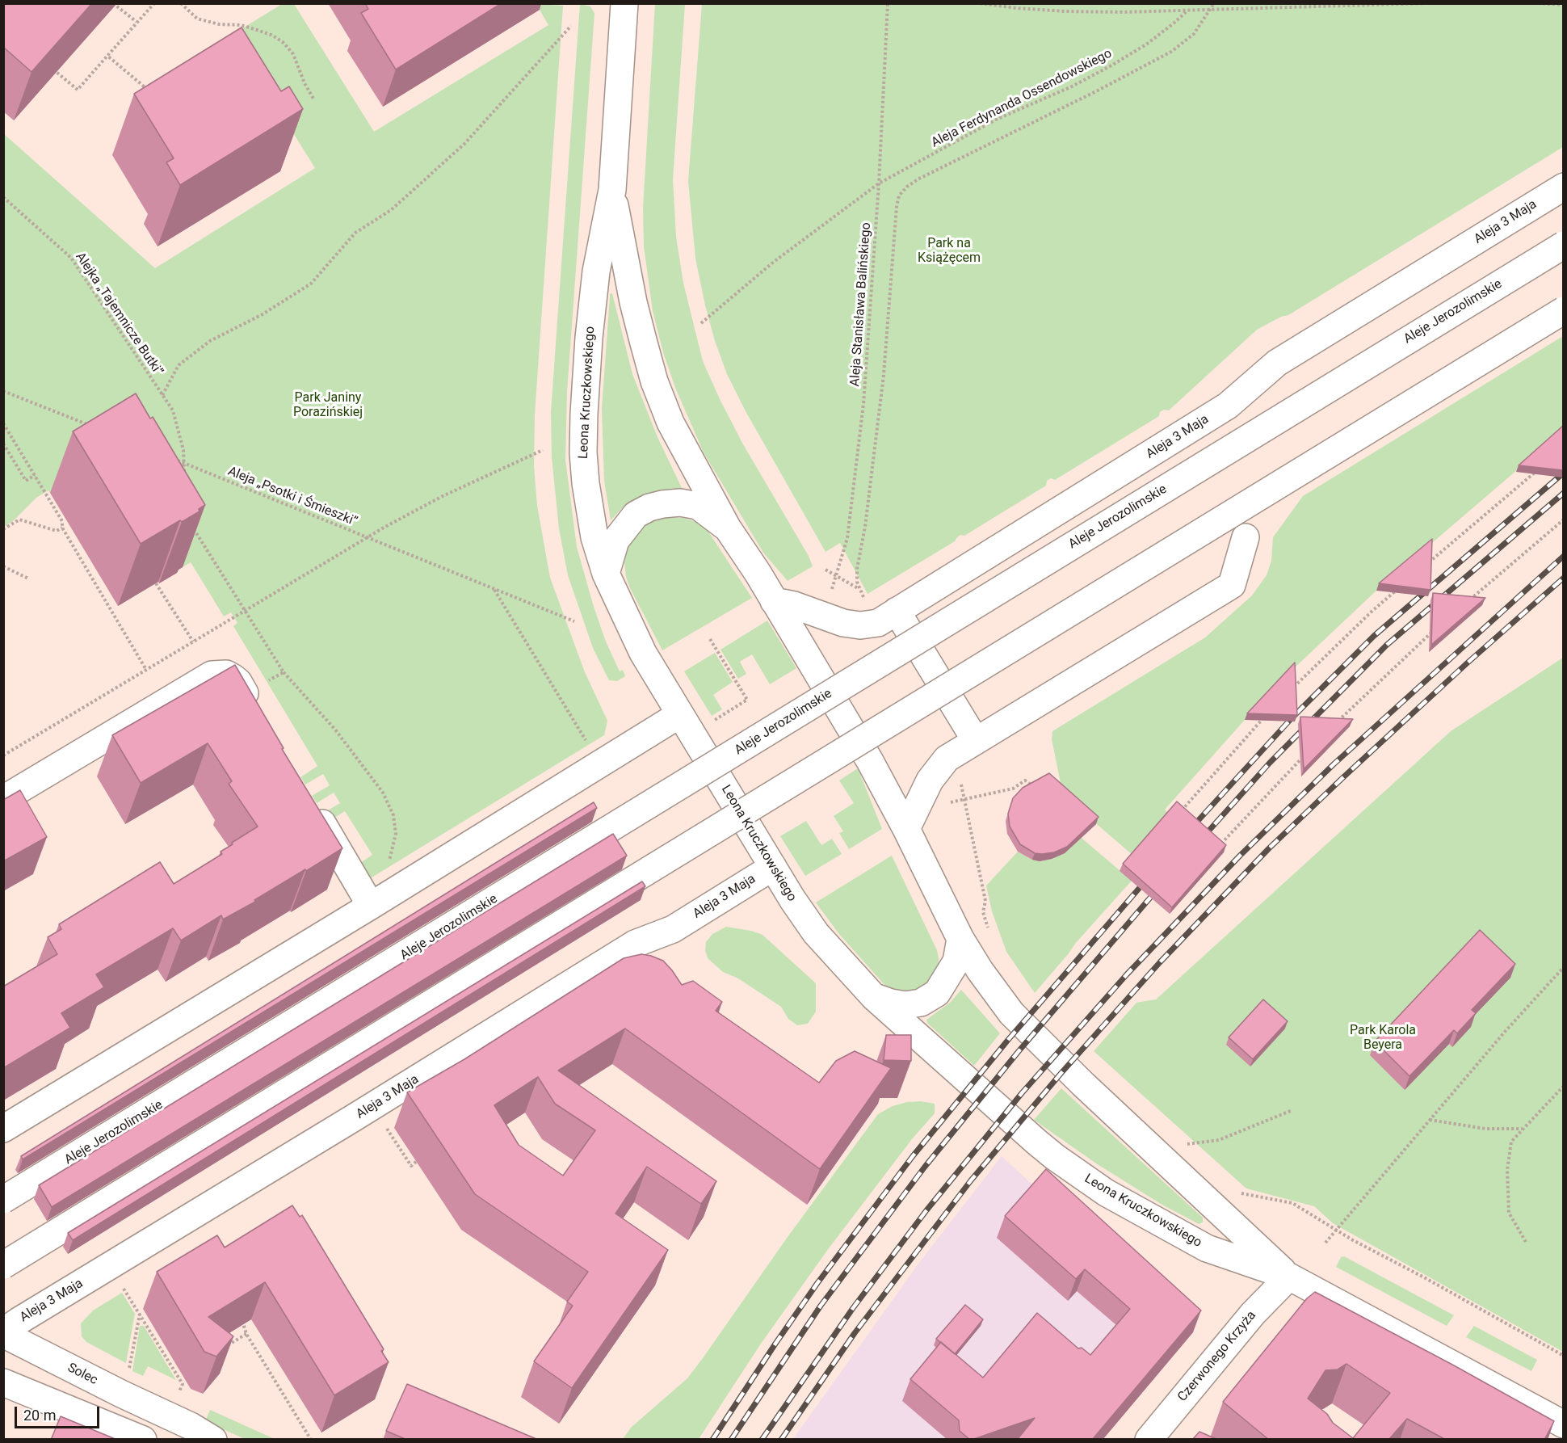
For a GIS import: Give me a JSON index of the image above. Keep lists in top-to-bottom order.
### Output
{
  "streets": {
    "street": [
      "Aleja 3 Maja",
      "Aleje Jerozolimskie",
      "Leona Kruczkowskiego",
      "Czerwonego Krzyża",
      "Solec"
    ],
    "path": [
      "Aleja Ferdynanda Ossendowskiego",
      "Aleja Stanisława Balińskiego",
      "Alejka „Tajemnicze Butki”",
      "Aleja „Psotki i Śmieszki”"
    ]
  },
  "crossings": [
    ["Aleja Ferdynanda Ossendowskiego", "Aleja Stanisława Balińskiego"],
    ["Aleja 3 Maja", "Leona Kruczkowskiego"],
    ["Aleja 3 Maja", "Solec"],
    ["Alejka „Tajemnicze Butki”", "Aleja „Psotki i Śmieszki”"],
    ["Leona Kruczkowskiego", "Czerwonego Krzyża"]
  ],
  "parks": ["Park na Książęcem", "Park Janiny Porazińskiej", "Park Karola Beyera"],
  "scale_bar": "20 m"
}
